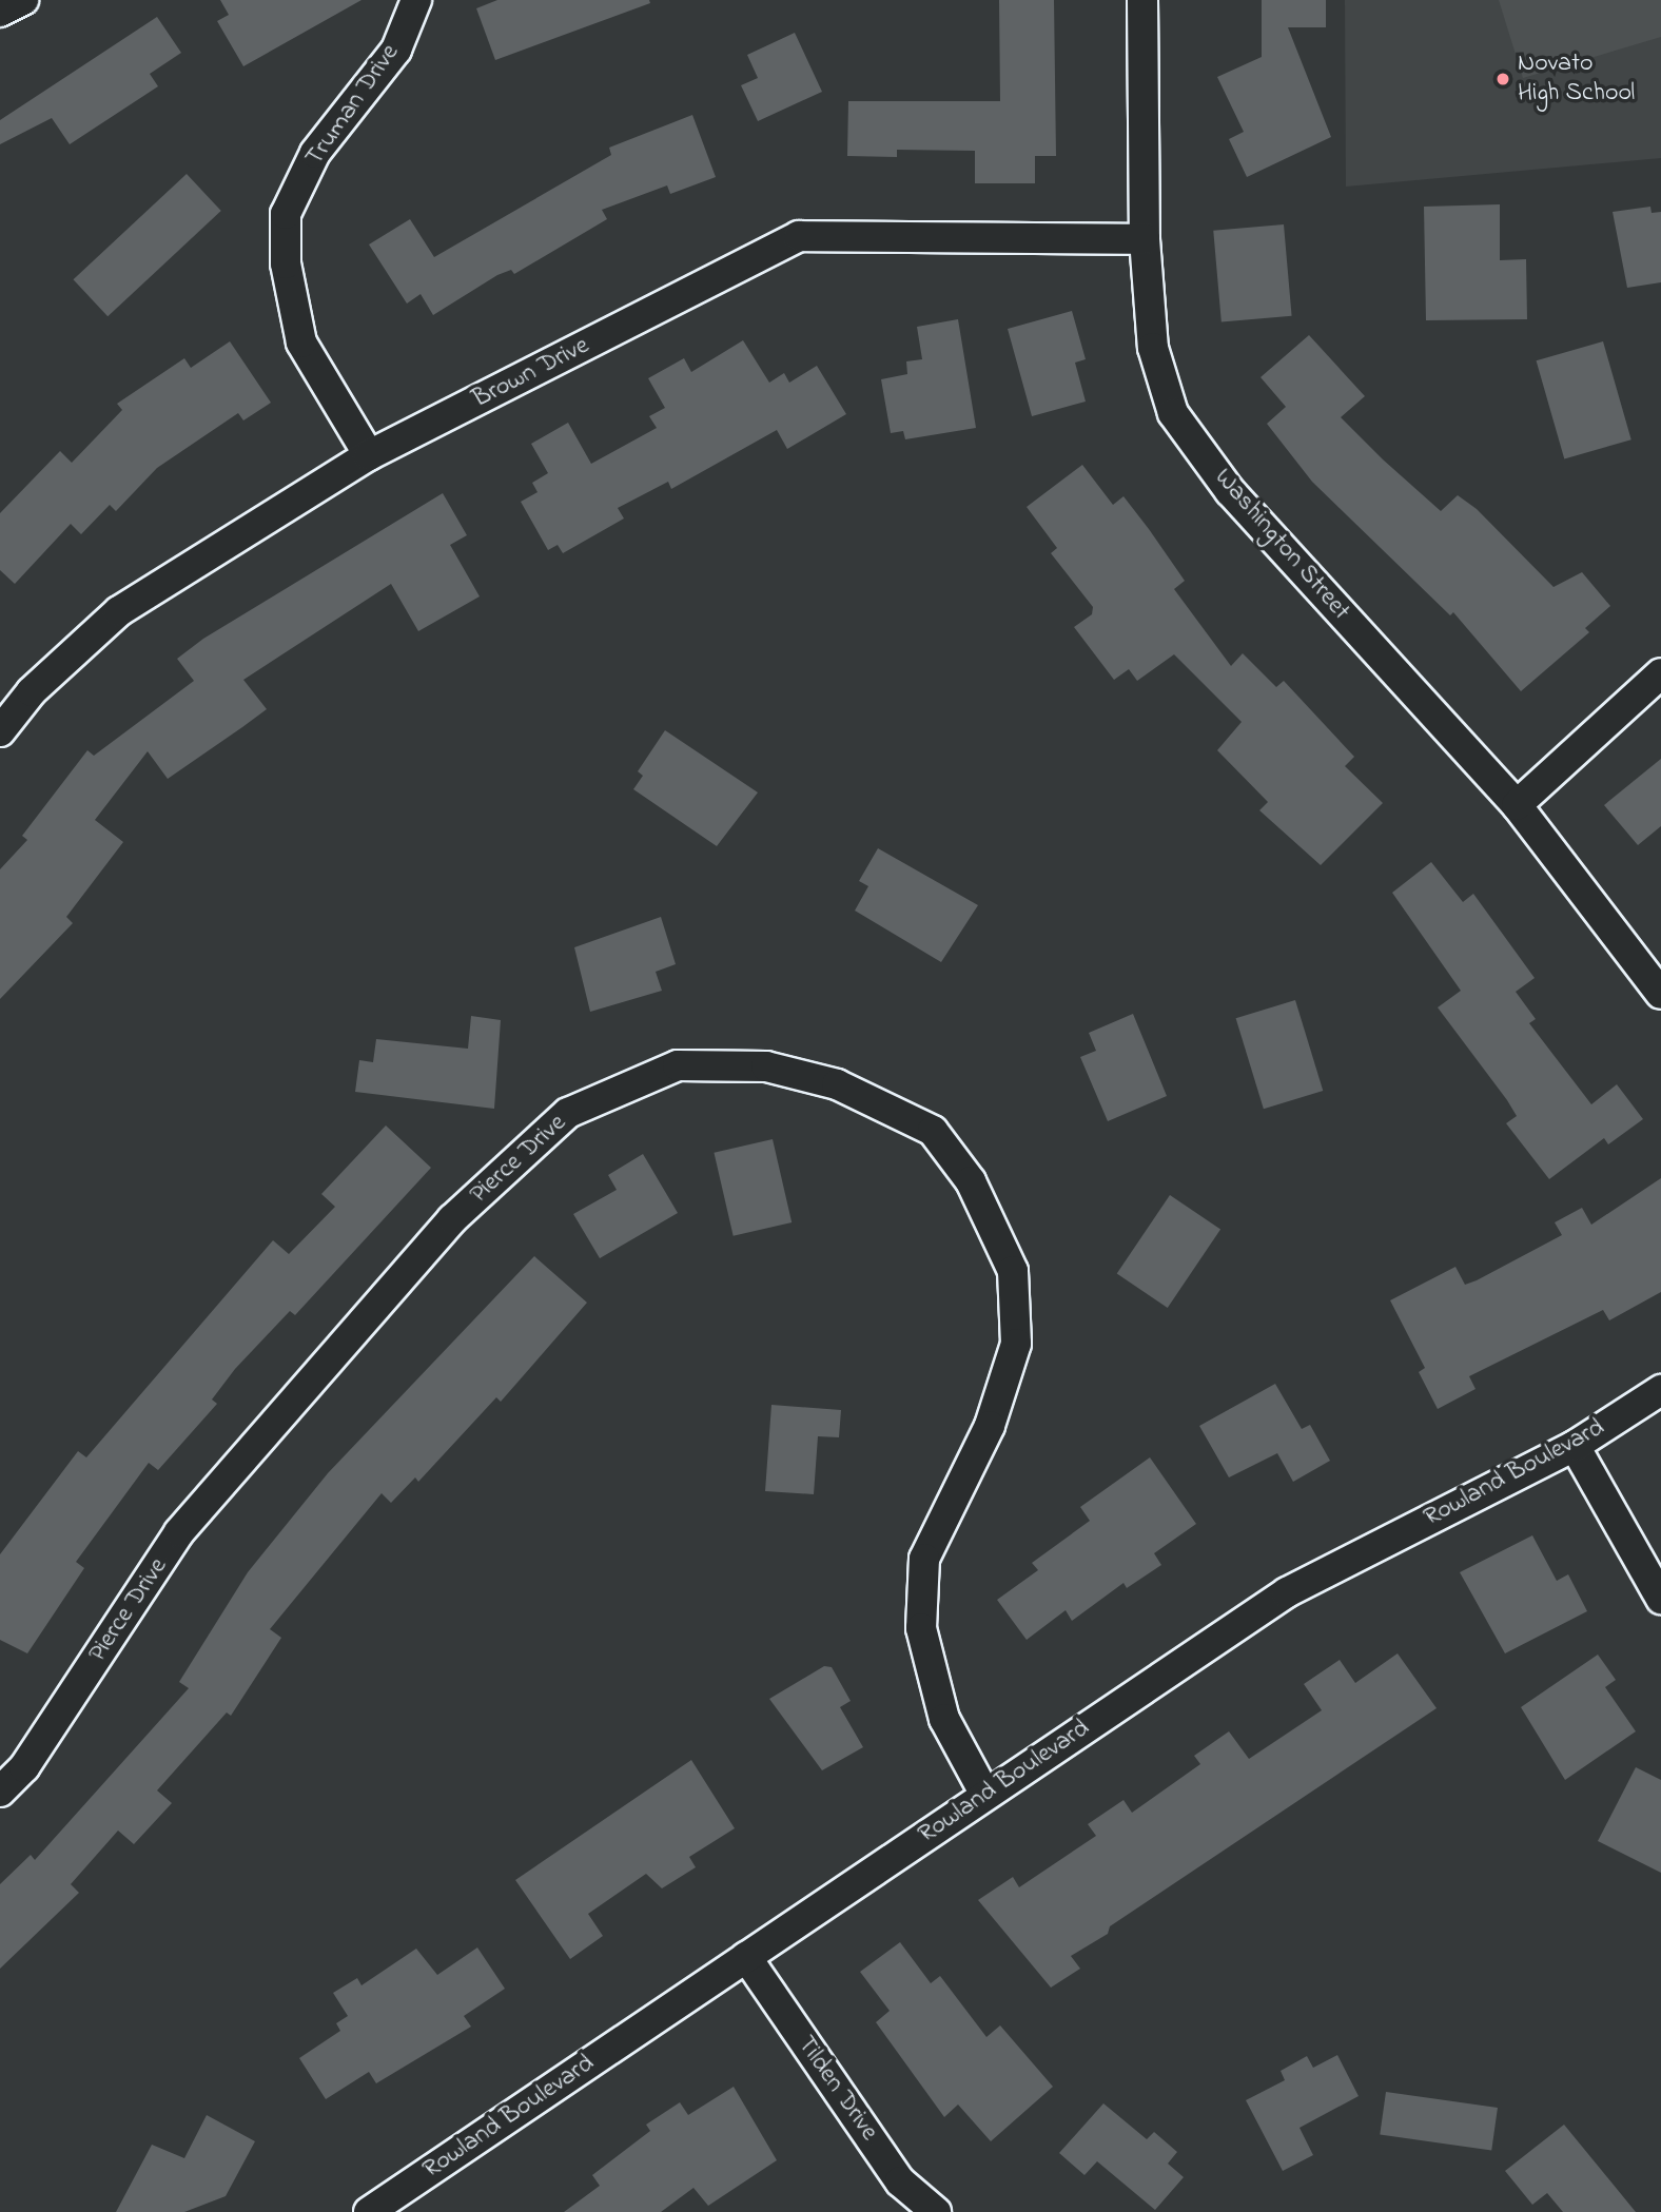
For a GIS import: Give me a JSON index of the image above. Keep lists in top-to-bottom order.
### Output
{
  "streets": {
    "street": [
      "Truman Drive",
      "Brown Drive",
      "Washington Street",
      "Pierce Drive",
      "Rowland Boulevard",
      "Tilden Drive"
    ]
  },
  "crossings": [
    ["Truman Drive", "Brown Drive"],
    ["Brown Drive", "Washington Street"],
    ["Pierce Drive", "Rowland Boulevard"],
    ["Rowland Boulevard", "Tilden Drive"]
  ],
  "places": ["Novato High School"]
}
